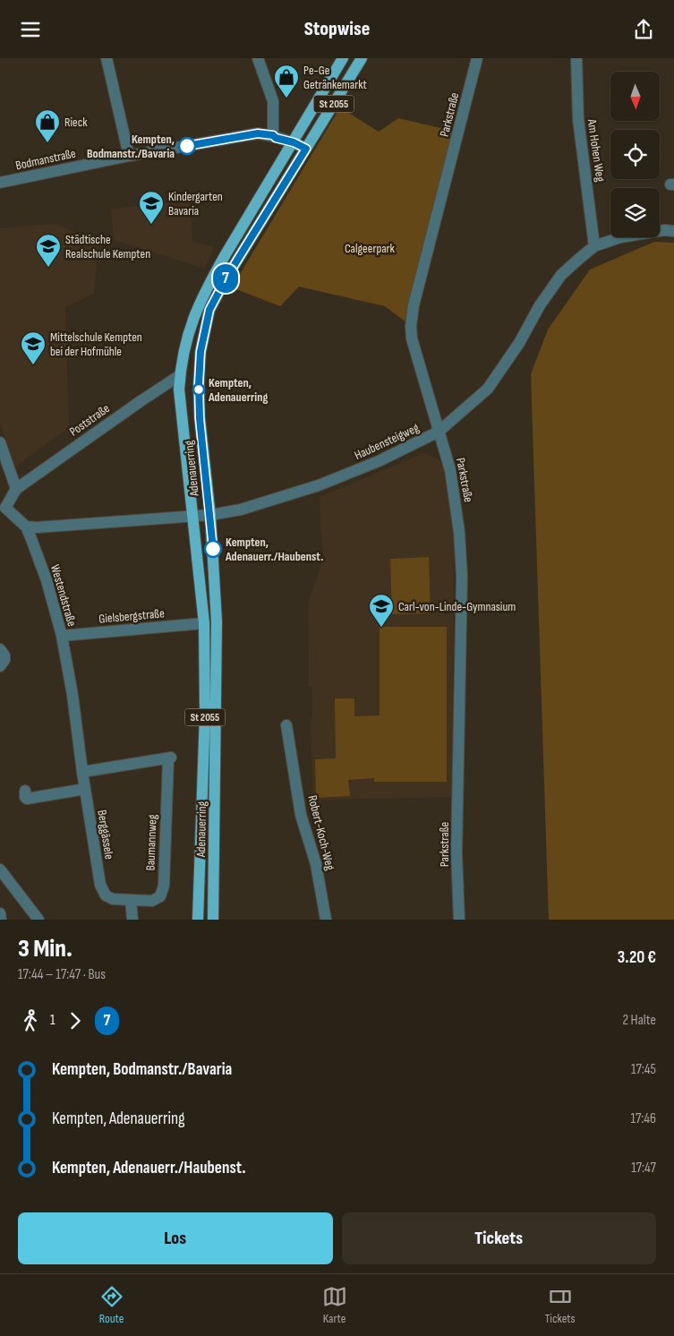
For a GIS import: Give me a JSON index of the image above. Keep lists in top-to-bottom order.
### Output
{
  "streets": {
    "main road": ["St 2055", "Adenauerring"],
    "street": [
      "Parkstraße",
      "Am Hohen Weg",
      "Bodmanstraße",
      "Poststraße",
      "Haubensteigweg",
      "Westendstraße",
      "Gielsbergstraße",
      "Robert-Koch-Weg",
      "Berggässele",
      "Baumannweg"
    ]
  },
  "crossings": [
    ["Parkstraße", "Haubensteigweg"],
    ["Am Hohen Weg", "Haubensteigweg"],
    ["Bodmanstraße", "Adenauerring"],
    ["Poststraße", "Adenauerring"],
    ["Poststraße", "Westendstraße"],
    ["Haubensteigweg", "Adenauerring"],
    ["Haubensteigweg", "Westendstraße"],
    ["Adenauerring", "Gielsbergstraße"],
    ["Westendstraße", "Gielsbergstraße"],
    ["Westendstraße", "Berggässele"],
    ["Westendstraße", "Baumannweg"],
    ["Berggässele", "Baumannweg"]
  ],
  "parks": ["Calgeerpark"],
  "places": {
    "shop": ["Pe-Ge Getränkemarkt", "Rieck"],
    "other": ["Kempten, Bodmanstr./Bavaria", "Kempten, Adenauerring", "Kempten, Adenauerr./Haubenst."],
    "school or university": [
      "Kindergarten Bavaria",
      "Städtische Realschule Kempten",
      "Mittelschule Kempten bei der Hofmühle",
      "Carl-von-Linde-Gymnasium"
    ]
  },
  "lines": ["bus line 7"],
  "north": "bottom",
  "page": {
    "header": "Stopwise",
    "on_map": "7",
    "heading": ["3 Min.", "17:44 – 17:47 · Bus", "3.20 €"],
    "legs": ["1", "7", "2 Halte"],
    "list": [
      {
        "name": "Kempten, Bodmanstr./Bavaria",
        "value": "17:45"
      },
      {
        "name": "Kempten, Adenauerring",
        "value": "17:46"
      },
      {
        "name": "Kempten, Adenauerr./Haubenst.",
        "value": "17:47"
      }
    ],
    "buttons": ["Los", "Tickets"],
    "tabs": ["Route", "Karte", "Tickets"]
  }
}
